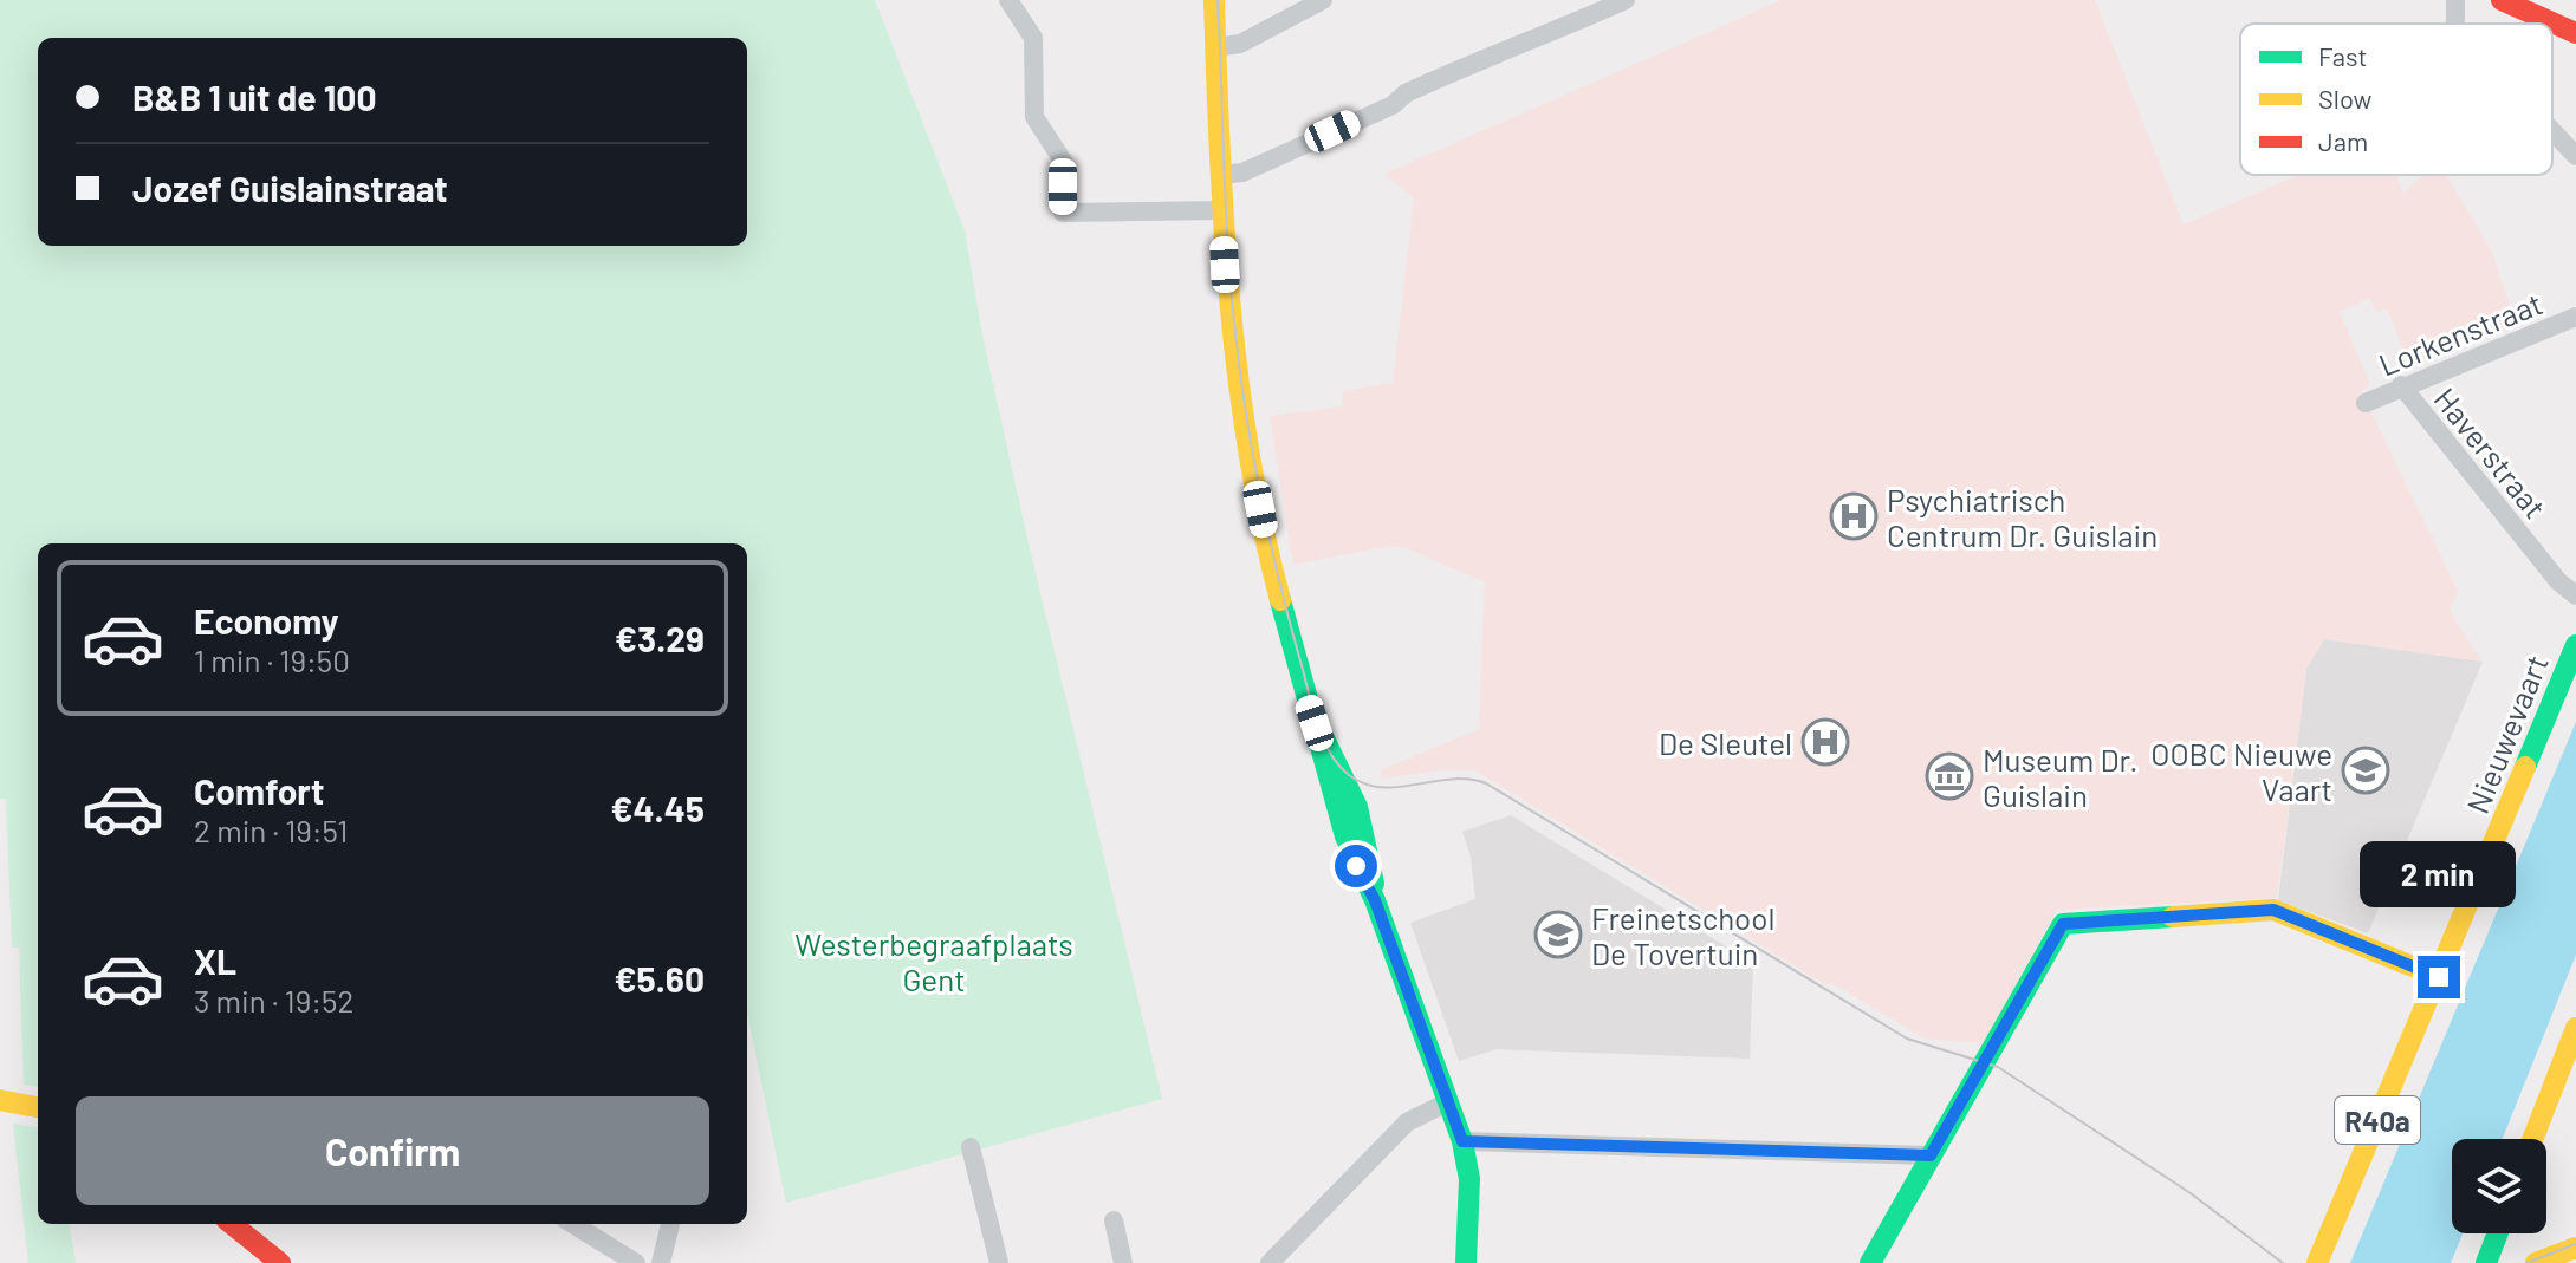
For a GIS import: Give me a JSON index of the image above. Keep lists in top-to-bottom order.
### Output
{
  "streets": {
    "street": [
      "Lorkenstraat",
      "Haverstraat",
      "Nieuwevaart",
      "R40a"
    ]
  },
  "crossings": [
    ["Lorkenstraat", "Haverstraat"]
  ],
  "parks": ["Westerbegraafplaats Gent"],
  "places": {
    "hospital": ["Psychiatrisch Centrum Dr. Guislain", "De Sleutel"],
    "school or university": ["OOBC Nieuwe Vaart", "Freinetschool De Tovertuin"],
    "museum": ["Museum Dr. Guislain"]
  },
  "legend": ["Fast", "Slow", "Jam"],
  "page": {
    "banner": ["B&B 1 uit de 100", "Jozef Guislainstraat"],
    "list": [
      {
        "name": "Economy",
        "note": "1 min · 19:50",
        "value": "€3.29"
      },
      {
        "name": "Comfort",
        "note": "2 min · 19:51",
        "value": "€4.45"
      },
      {
        "name": "XL",
        "note": "3 min · 19:52",
        "value": "€5.60"
      }
    ],
    "bubble": "2 min",
    "buttons": "Confirm"
  }
}
